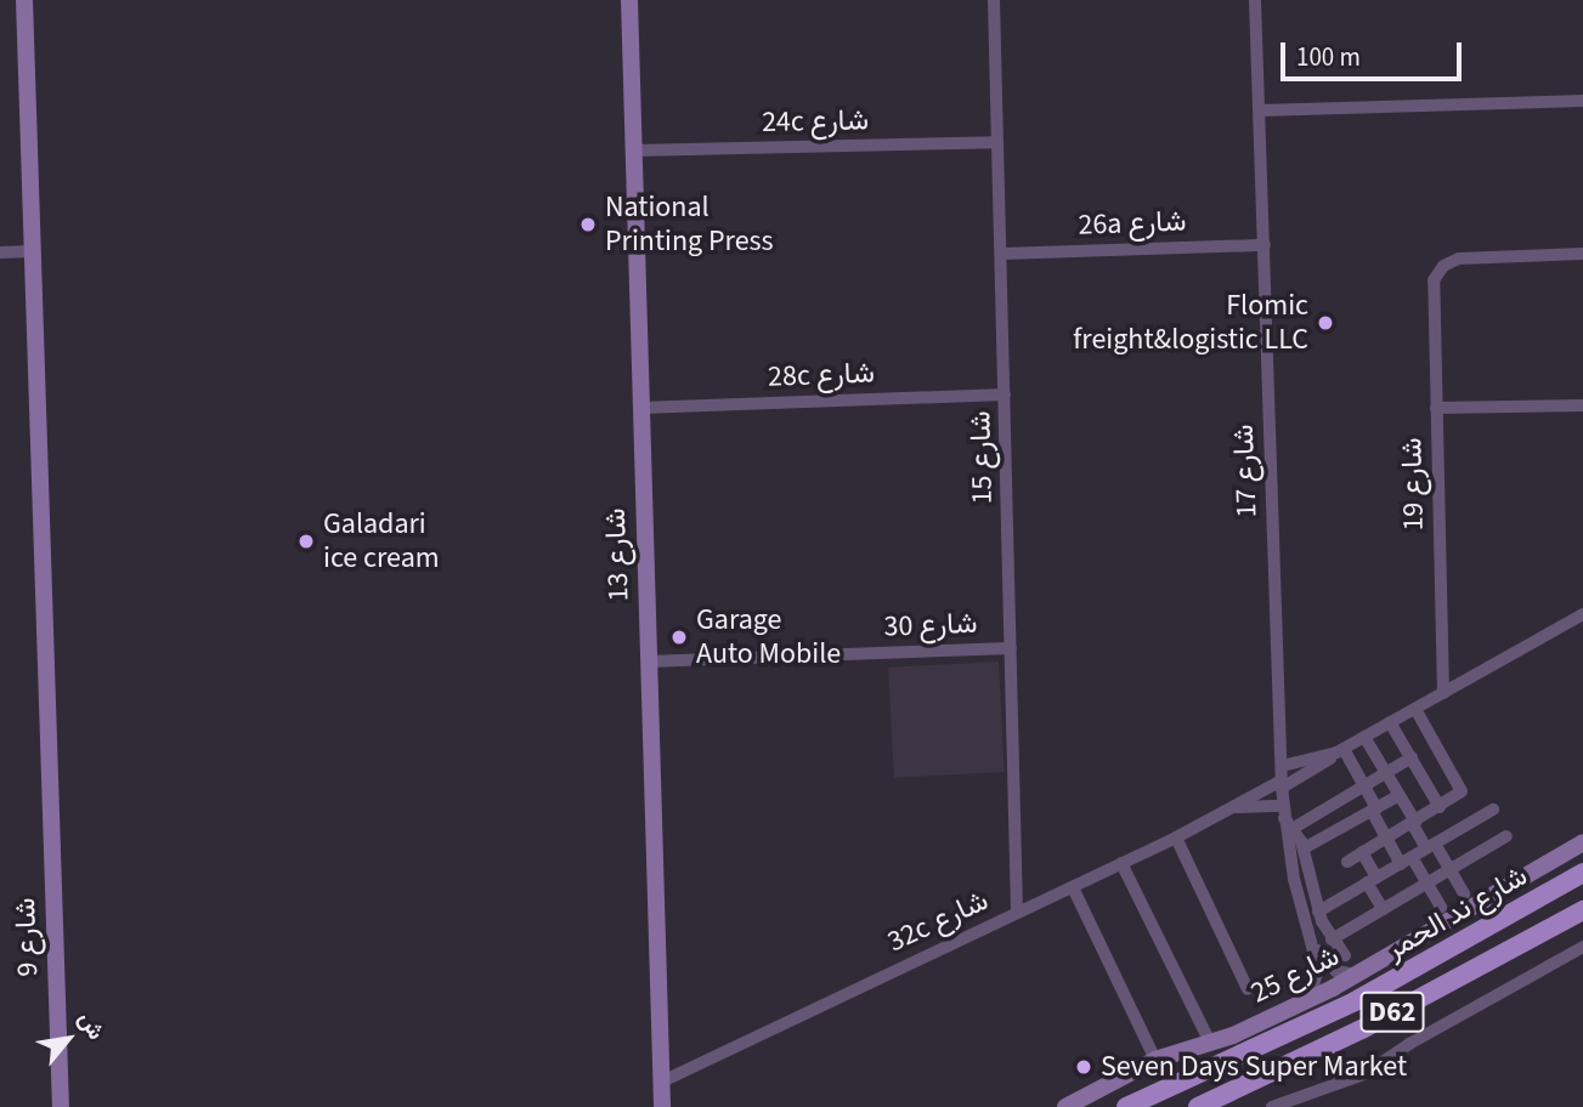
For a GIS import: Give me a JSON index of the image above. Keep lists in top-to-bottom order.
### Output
{
  "streets": {
    "main road": ["شارع ند الحمر", "D62"],
    "street": [
      "24c شارع",
      "26a شارع",
      "28c شارع",
      "شارع 15",
      "شارع 17",
      "شارع 19",
      "شارع 13",
      "شارع 30",
      "32c شارع",
      "شارع 9",
      "شارع 25"
    ]
  },
  "crossings": [
    ["24c شارع", "شارع 15"],
    ["24c شارع", "شارع 13"],
    ["26a شارع", "شارع 15"],
    ["26a شارع", "شارع 17"],
    ["28c شارع", "شارع 15"],
    ["28c شارع", "شارع 13"],
    ["شارع 15", "شارع 30"],
    ["شارع 15", "32c شارع"],
    ["شارع 17", "32c شارع"],
    ["شارع 17", "شارع 25"],
    ["شارع 19", "32c شارع"],
    ["شارع 13", "شارع 30"],
    ["شارع 13", "32c شارع"]
  ],
  "places": [
    "National Printing Press",
    "Flomic freight&logistic LLC",
    "Galadari ice cream",
    "Garage Auto Mobile",
    "Seven Days Super Market"
  ],
  "scale_bar": "100 m",
  "north": "top right"
}
